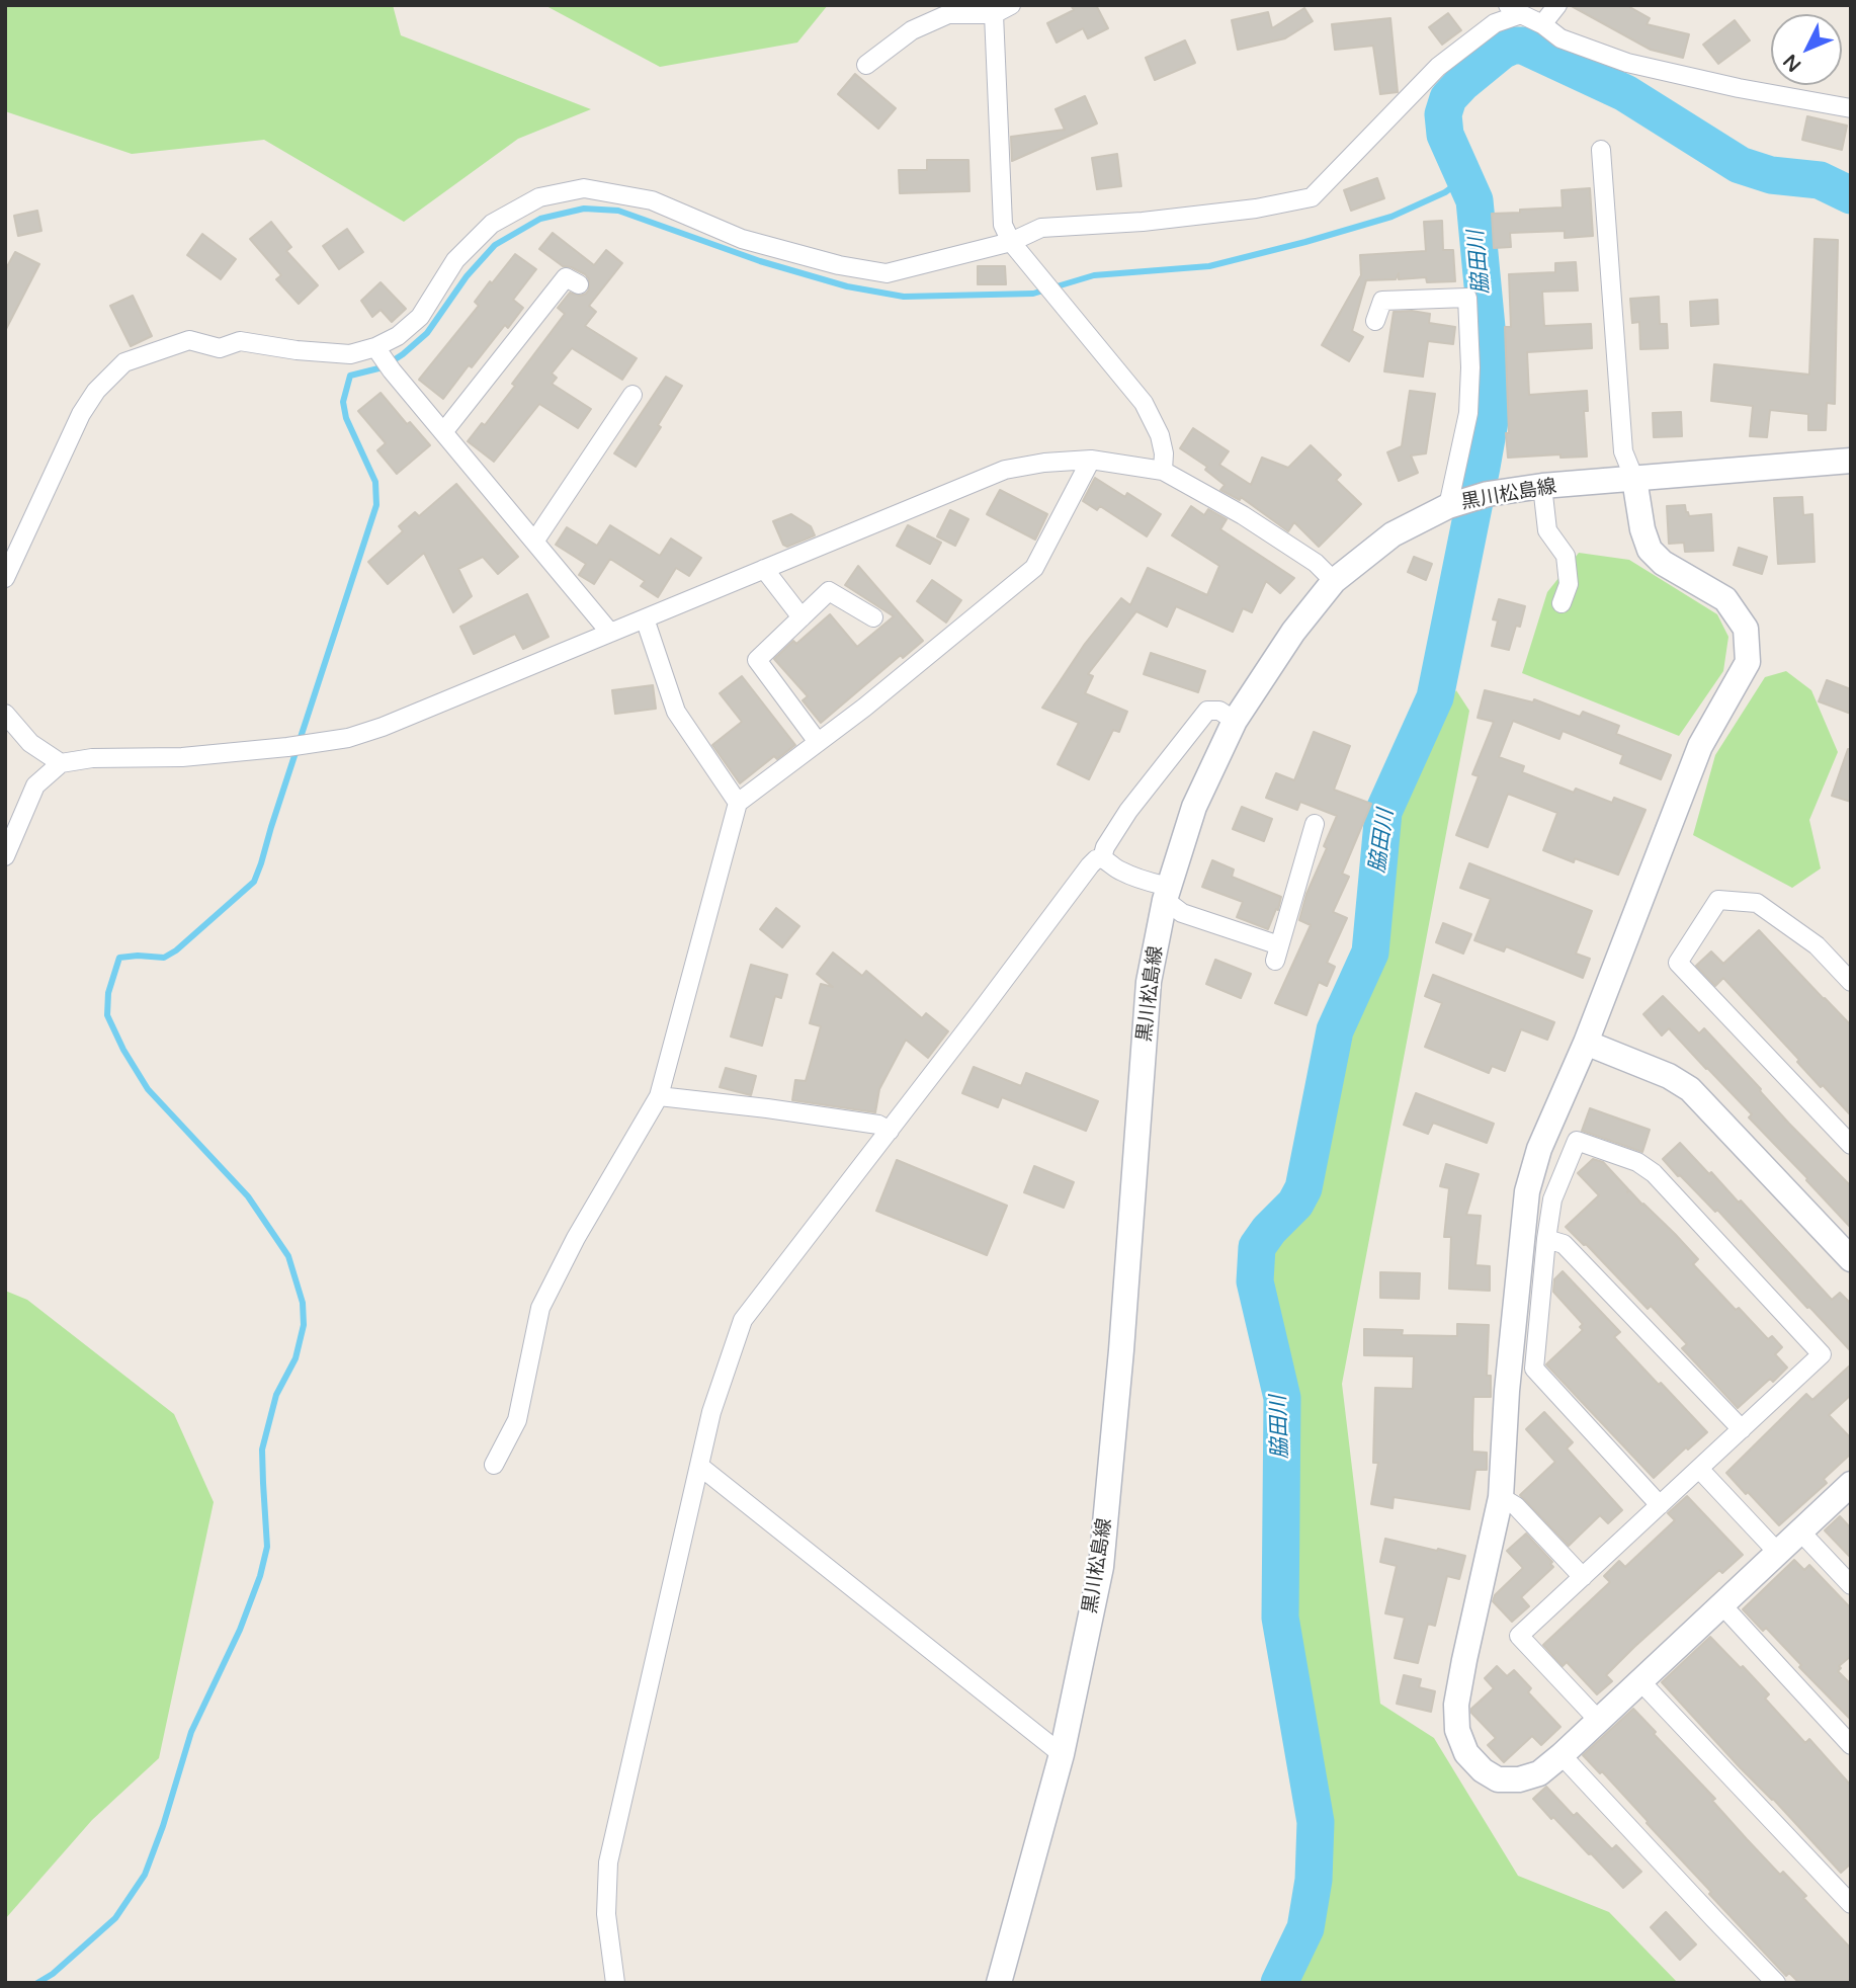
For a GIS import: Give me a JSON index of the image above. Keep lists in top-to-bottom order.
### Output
{
  "streets": {
    "street": ["黒川松島線"]
  },
  "water": ["脇田川"],
  "north": "bottom left"
}
